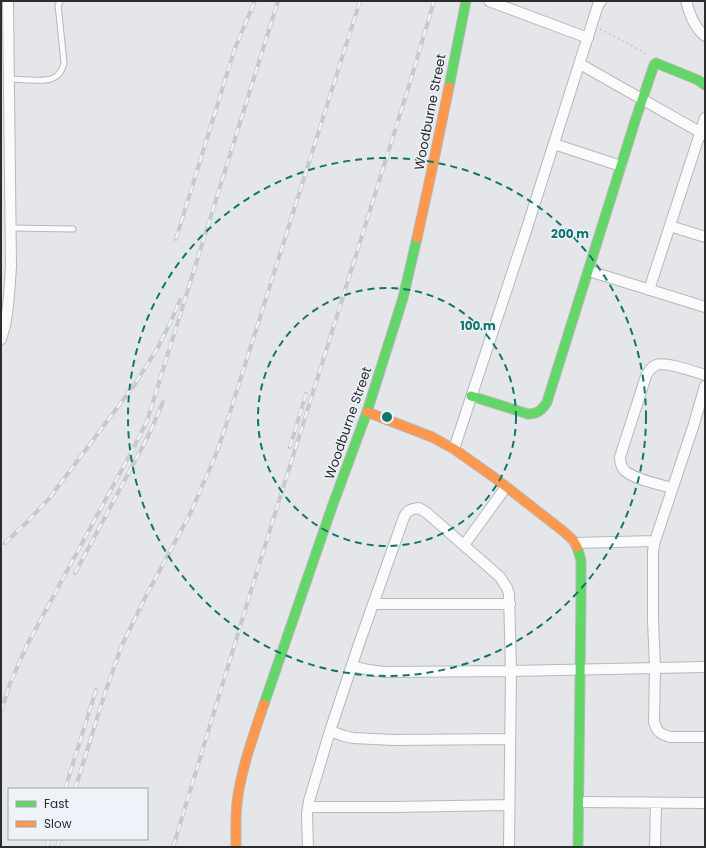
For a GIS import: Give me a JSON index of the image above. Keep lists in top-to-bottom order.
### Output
{
  "streets": {
    "street": ["Woodburne Street"]
  },
  "legend": ["Fast", "Slow"],
  "rings": ["200 m", "100 m"]
}
